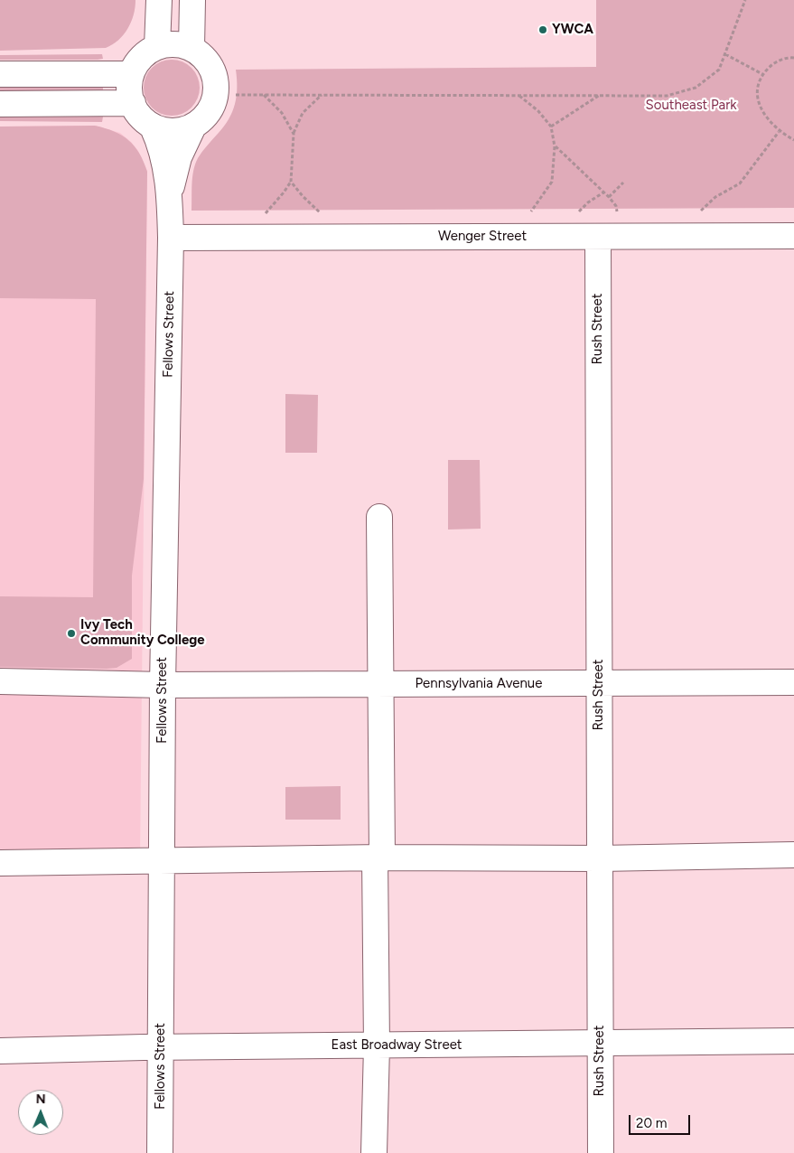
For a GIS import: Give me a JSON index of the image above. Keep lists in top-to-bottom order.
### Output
{
  "streets": {
    "street": [
      "Wenger Street",
      "Rush Street",
      "Fellows Street",
      "Pennsylvania Avenue",
      "East Broadway Street"
    ]
  },
  "crossings": [
    ["Wenger Street", "Rush Street"],
    ["Wenger Street", "Fellows Street"],
    ["Rush Street", "Pennsylvania Avenue"],
    ["Rush Street", "East Broadway Street"],
    ["Fellows Street", "Pennsylvania Avenue"],
    ["Fellows Street", "East Broadway Street"]
  ],
  "parks": ["Southeast Park"],
  "places": ["YWCA", "Ivy Tech Community College"],
  "scale_bar": "20 m",
  "north": "top"
}
